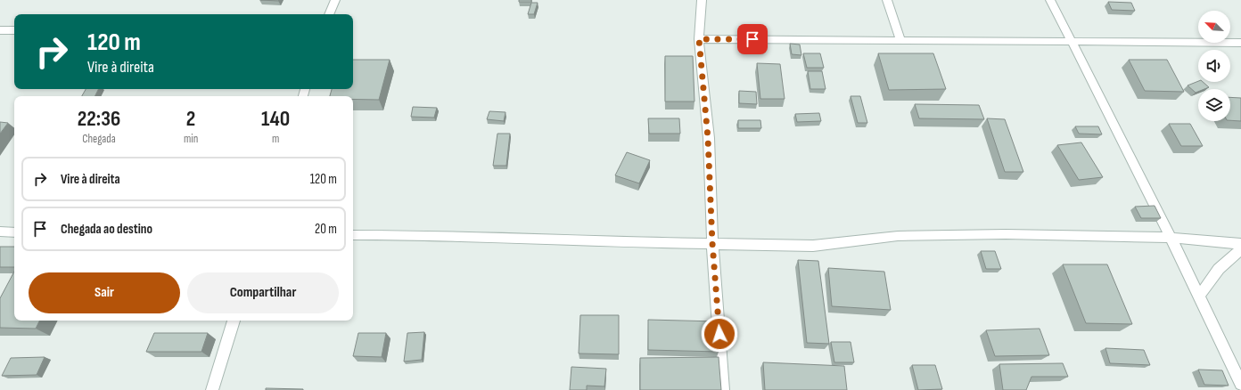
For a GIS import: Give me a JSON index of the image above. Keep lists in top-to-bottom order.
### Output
{
  "north": "top left",
  "page": {
    "turn": ["120 m", "Vire à direita"],
    "eta": [
      "22:36",
      "Chegada",
      "2",
      "min",
      "140",
      "m"
    ],
    "list": [
      {
        "name": "Vire à direita",
        "value": "120 m"
      },
      {
        "name": "Chegada ao destino",
        "value": "20 m"
      }
    ],
    "buttons": ["Sair", "Compartilhar"]
  }
}
